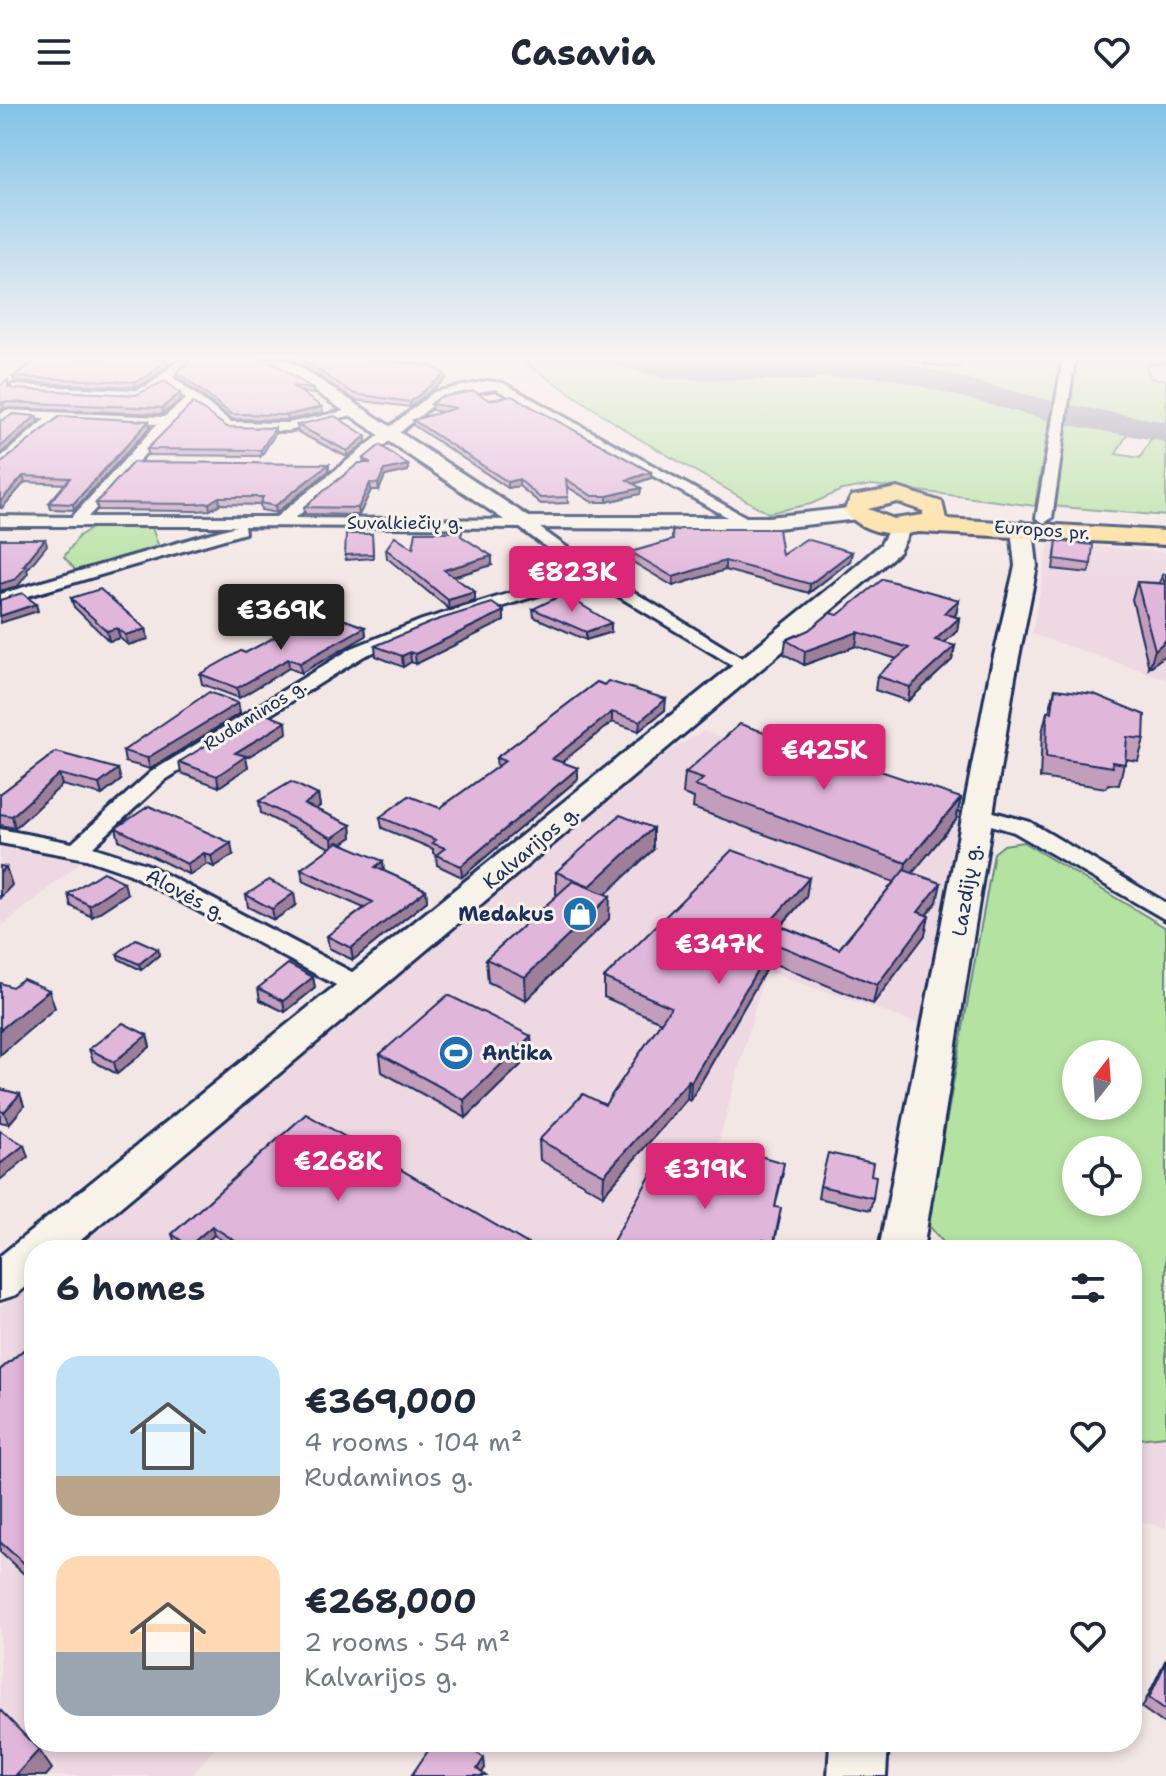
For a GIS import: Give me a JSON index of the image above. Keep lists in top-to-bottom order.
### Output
{
  "streets": {
    "main road": [
      "Suvalkiečių g.",
      "Europos pr.",
      "Kalvarijos g.",
      "Lazdijų g."
    ],
    "street": ["Rudaminos g.", "Alovės g."]
  },
  "crossings": [
    ["Suvalkiečių g.", "Europos pr."],
    ["Europos pr.", "Kalvarijos g."],
    ["Europos pr.", "Lazdijų g."],
    ["Rudaminos g.", "Alovės g."],
    ["Kalvarijos g.", "Alovės g."]
  ],
  "places": {
    "shop": ["Medakus"],
    "sports": ["Antika"]
  },
  "north": "top",
  "page": {
    "header": "Casavia",
    "price": [
      "€823K",
      "€369K",
      "€425K",
      "€347K",
      "€268K",
      "€319K"
    ],
    "heading": "6 homes",
    "list": [
      {
        "name": "€369,000",
        "note": "4 rooms · 104 m² · Rudaminos g."
      },
      {
        "name": "€268,000",
        "note": "2 rooms · 54 m² · Kalvarijos g."
      }
    ]
  }
}
